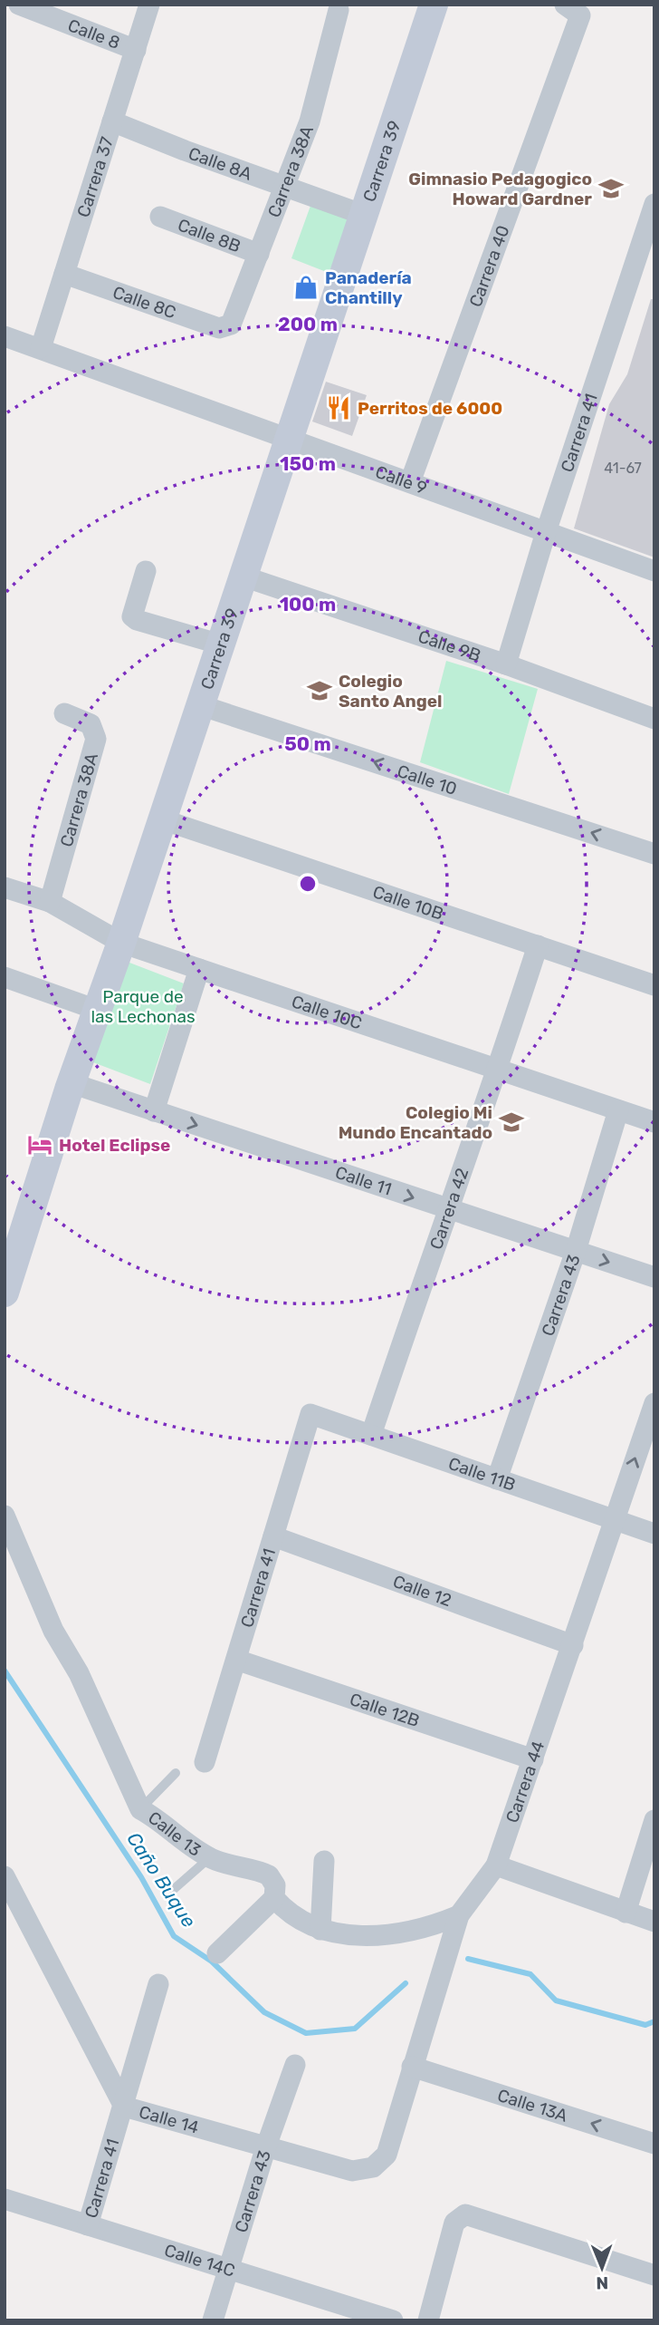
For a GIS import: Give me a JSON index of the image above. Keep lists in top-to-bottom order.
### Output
{
  "streets": {
    "street": [
      "Calle 8",
      "Carrera 39",
      "Calle 8A",
      "Carrera 38A",
      "Carrera 37",
      "Calle 8B",
      "Carrera 40",
      "Calle 8C",
      "Carrera 41",
      "Calle 9",
      "Calle 9B",
      "Calle 10",
      "Calle 10B",
      "Calle 10C",
      "Calle 11",
      "Carrera 42",
      "Carrera 43",
      "Calle 11B",
      "Calle 12",
      "Calle 12B",
      "Carrera 44",
      "Calle 13",
      "Calle 13A",
      "Calle 14",
      "Calle 14C"
    ]
  },
  "crossings": [
    ["Calle 8", "Carrera 37"],
    ["Carrera 39", "Calle 8A"],
    ["Carrera 39", "Calle 9"],
    ["Carrera 39", "Calle 9B"],
    ["Carrera 39", "Calle 10"],
    ["Carrera 39", "Calle 10B"],
    ["Carrera 39", "Calle 10C"],
    ["Carrera 39", "Calle 11"],
    ["Calle 8A", "Carrera 38A"],
    ["Calle 8A", "Carrera 37"],
    ["Carrera 38A", "Calle 8B"],
    ["Carrera 38A", "Calle 8C"],
    ["Carrera 38A", "Calle 10C"],
    ["Carrera 37", "Calle 8C"],
    ["Carrera 37", "Calle 9"],
    ["Carrera 40", "Calle 9"],
    ["Carrera 41", "Calle 9"],
    ["Carrera 41", "Calle 9B"],
    ["Carrera 41", "Calle 11B"],
    ["Carrera 41", "Calle 12"],
    ["Carrera 41", "Calle 12B"],
    ["Carrera 41", "Calle 14"],
    ["Carrera 41", "Calle 14C"],
    ["Calle 10B", "Carrera 42"],
    ["Calle 10C", "Carrera 42"],
    ["Calle 10C", "Carrera 43"],
    ["Calle 11", "Carrera 42"],
    ["Calle 11", "Carrera 43"],
    ["Carrera 42", "Calle 11B"],
    ["Carrera 43", "Calle 11B"],
    ["Carrera 43", "Calle 14"],
    ["Carrera 43", "Calle 14C"],
    ["Calle 11B", "Carrera 44"],
    ["Calle 12", "Carrera 44"],
    ["Calle 12B", "Carrera 44"],
    ["Carrera 44", "Calle 13"],
    ["Carrera 44", "Calle 13A"],
    ["Carrera 44", "Calle 14"]
  ],
  "one_way": ["Calle 10", "Calle 11", "Calle 13A"],
  "water": ["Caño Buque"],
  "parks": ["Parque de las Lechonas"],
  "places": {
    "school or university": ["Gimnasio Pedagogico Howard Gardner", "Colegio Santo Angel", "Colegio Mi Mundo Encantado"],
    "shop": ["Panadería Chantilly"],
    "restaurant": ["Perritos de 6000"],
    "hotel": ["Hotel Eclipse"]
  },
  "house_numbers": ["41-67"],
  "north": "bottom",
  "rings": [
    "200 m",
    "150 m",
    "100 m",
    "50 m"
  ]
}
